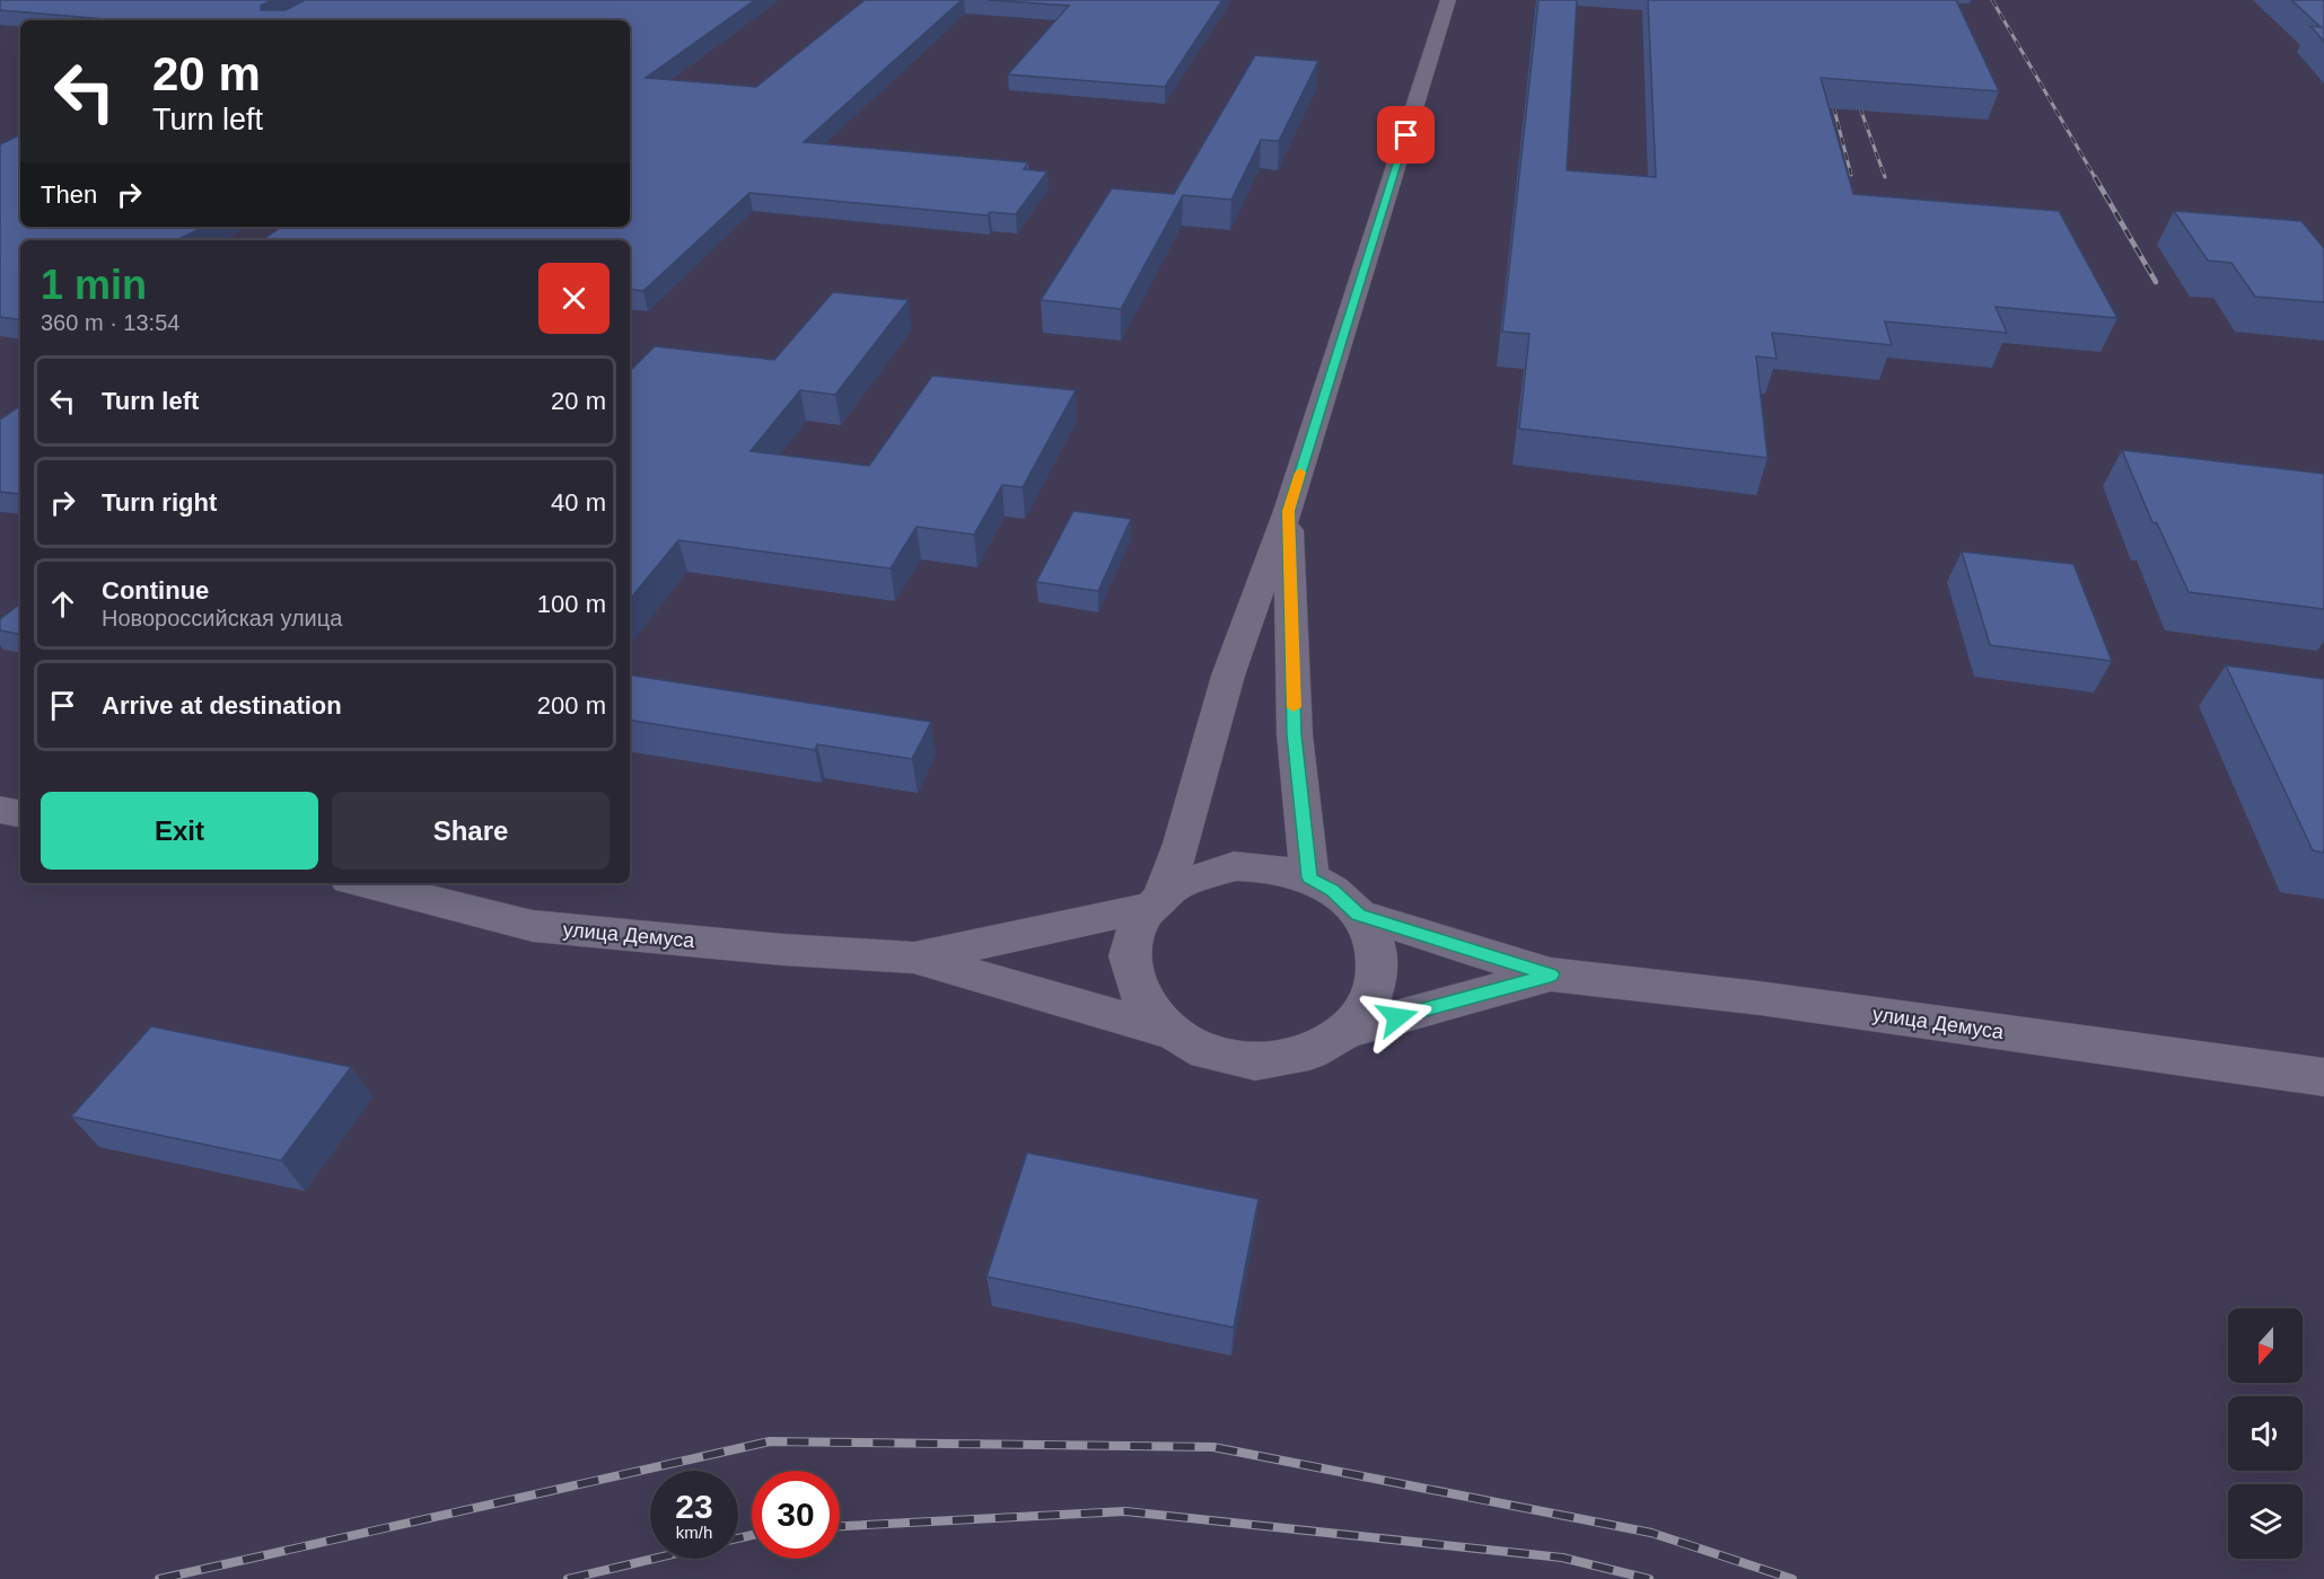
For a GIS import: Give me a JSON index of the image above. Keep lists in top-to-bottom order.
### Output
{
  "streets": {
    "street": ["улица Демуса"]
  },
  "north": "bottom",
  "page": {
    "turn": ["20 m", "Turn left"],
    "then": "Then",
    "heading": ["1 min", "360 m · 13:54"],
    "list": [
      {
        "name": "Turn left",
        "value": "20 m"
      },
      {
        "name": "Turn right",
        "value": "40 m"
      },
      {
        "name": "Continue",
        "note": "Новороссийская улица",
        "value": "100 m"
      },
      {
        "name": "Arrive at destination",
        "value": "200 m"
      }
    ],
    "buttons": ["Exit", "Share"],
    "speed": "23 km/h",
    "limit": "30"
  }
}
